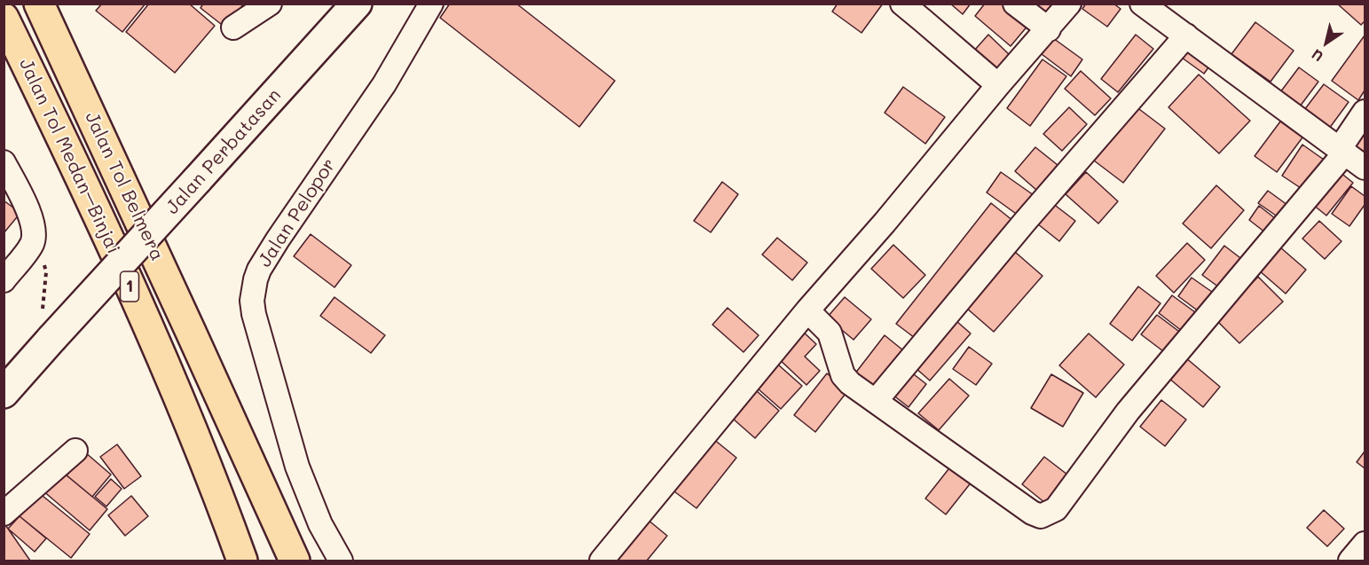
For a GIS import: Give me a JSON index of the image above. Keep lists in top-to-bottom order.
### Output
{
  "streets": {
    "highway": ["Jalan Tol Medan–Binjai", "Jalan Tol Belmera", "1"],
    "street": ["Jalan Perbatasan", "Jalan Pelopor"]
  },
  "crossings": [
    ["Jalan Tol Belmera", "1"]
  ],
  "north": "bottom left"
}
